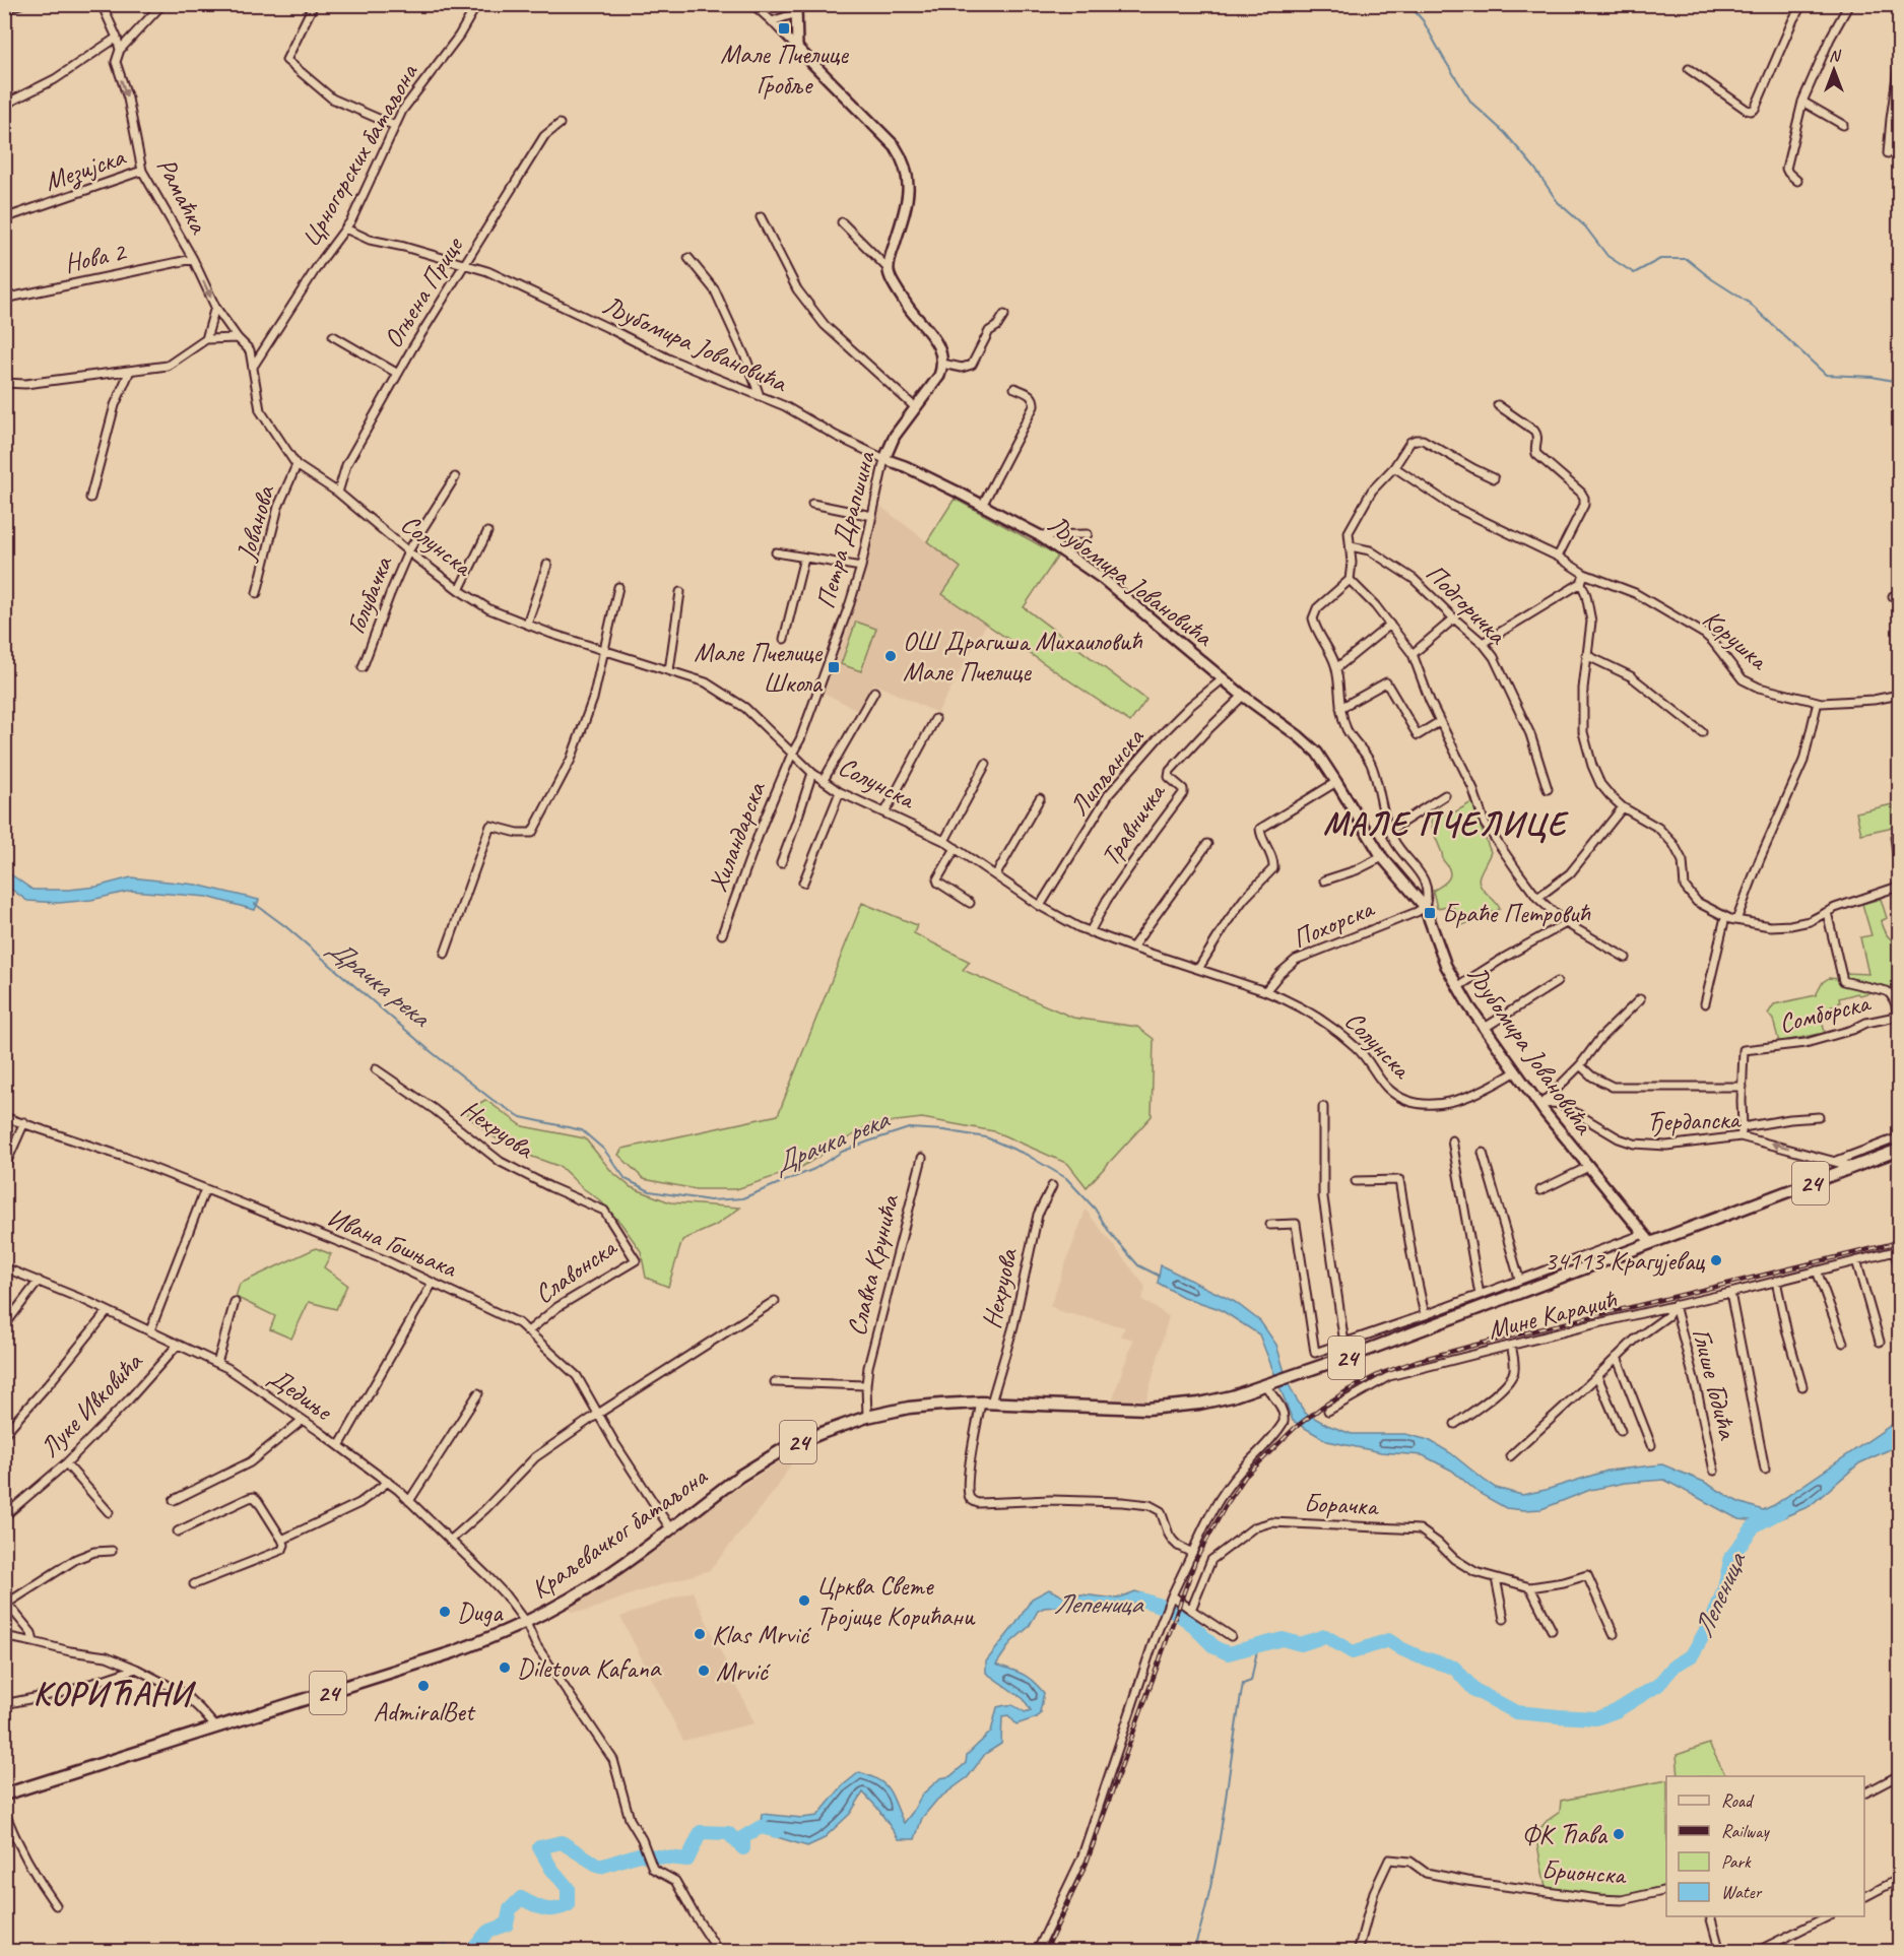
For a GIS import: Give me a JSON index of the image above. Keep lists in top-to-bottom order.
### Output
{
  "streets": {
    "main road": ["24", "Краљевачког батаљона"],
    "street": [
      "Црногорских батаљона",
      "Мезијска",
      "Рамаћка",
      "Нова 2",
      "Огњена Прице",
      "Љубомира Јовановића",
      "Јованова",
      "Петра Драпшина",
      "Солунска",
      "Голубачка",
      "Подгоричка",
      "Корушка",
      "Липљанска",
      "Травничка",
      "Хиландарска",
      "Похорска",
      "Сомборска",
      "Ђердапска",
      "Нехруова",
      "Ивана Гошњака",
      "Славка Крунића",
      "Славонска",
      "Мине Караџић",
      "Глише Годића",
      "Дедиње",
      "Луке Ивковића",
      "Борачка",
      "Брионска"
    ]
  },
  "crossings": [
    ["Црногорских батаљона", "Љубомира Јовановића"],
    ["Црногорских батаљона", "Солунска"],
    ["Мезијска", "Рамаћка"],
    ["Рамаћка", "Нова 2"],
    ["Огњена Прице", "Љубомира Јовановића"],
    ["Огњена Прице", "Солунска"],
    ["Љубомира Јовановића", "Петра Драпшина"],
    ["Љубомира Јовановића", "Солунска"],
    ["Љубомира Јовановића", "Липљанска"],
    ["Љубомира Јовановића", "Травничка"],
    ["Љубомира Јовановића", "Похорска"],
    ["Љубомира Јовановића", "Ђердапска"],
    ["Љубомира Јовановића", "24"],
    ["Јованова", "Солунска"],
    ["Петра Драпшина", "Солунска"],
    ["Петра Драпшина", "Хиландарска"],
    ["Солунска", "Голубачка"],
    ["Солунска", "Липљанска"],
    ["Солунска", "Травничка"],
    ["Солунска", "Хиландарска"],
    ["Солунска", "Похорска"],
    ["Сомборска", "Ђердапска"],
    ["Ђердапска", "24"],
    ["Нехруова", "Славонска"],
    ["Нехруова", "Краљевачког батаљона"],
    ["24", "Краљевачког батаљона"],
    ["Ивана Гошњака", "Славонска"],
    ["Ивана Гошњака", "Краљевачког батаљона"],
    ["Славка Крунића", "Краљевачког батаљона"],
    ["Мине Караџић", "Глише Годића"],
    ["Дедиње", "Луке Ивковића"],
    ["Дедиње", "Краљевачког батаљона"]
  ],
  "one_way": ["Рамаћка"],
  "districts": ["МАЛЕ ПЧЕЛИЦЕ", "КОРИЋАНИ"],
  "water": ["Драчка река", "Лепеница"],
  "places": {
    "transit": ["Мале Пчелице Гробље", "Мале Пчелице Школа", "Браће Петровић"],
    "other": [
      "ОШ Драгиша Михаиловић Мале Пчелице",
      "34113 Крагујевац",
      "Црква Свете Тројице Корићани",
      "Duga",
      "Klas Mrvić",
      "Diletova Kafana",
      "Mrvić",
      "AdmiralBet",
      "ФК Ћава"
    ]
  },
  "legend": [
    "Road",
    "Railway",
    "Park",
    "Water"
  ],
  "north": "top"
}
